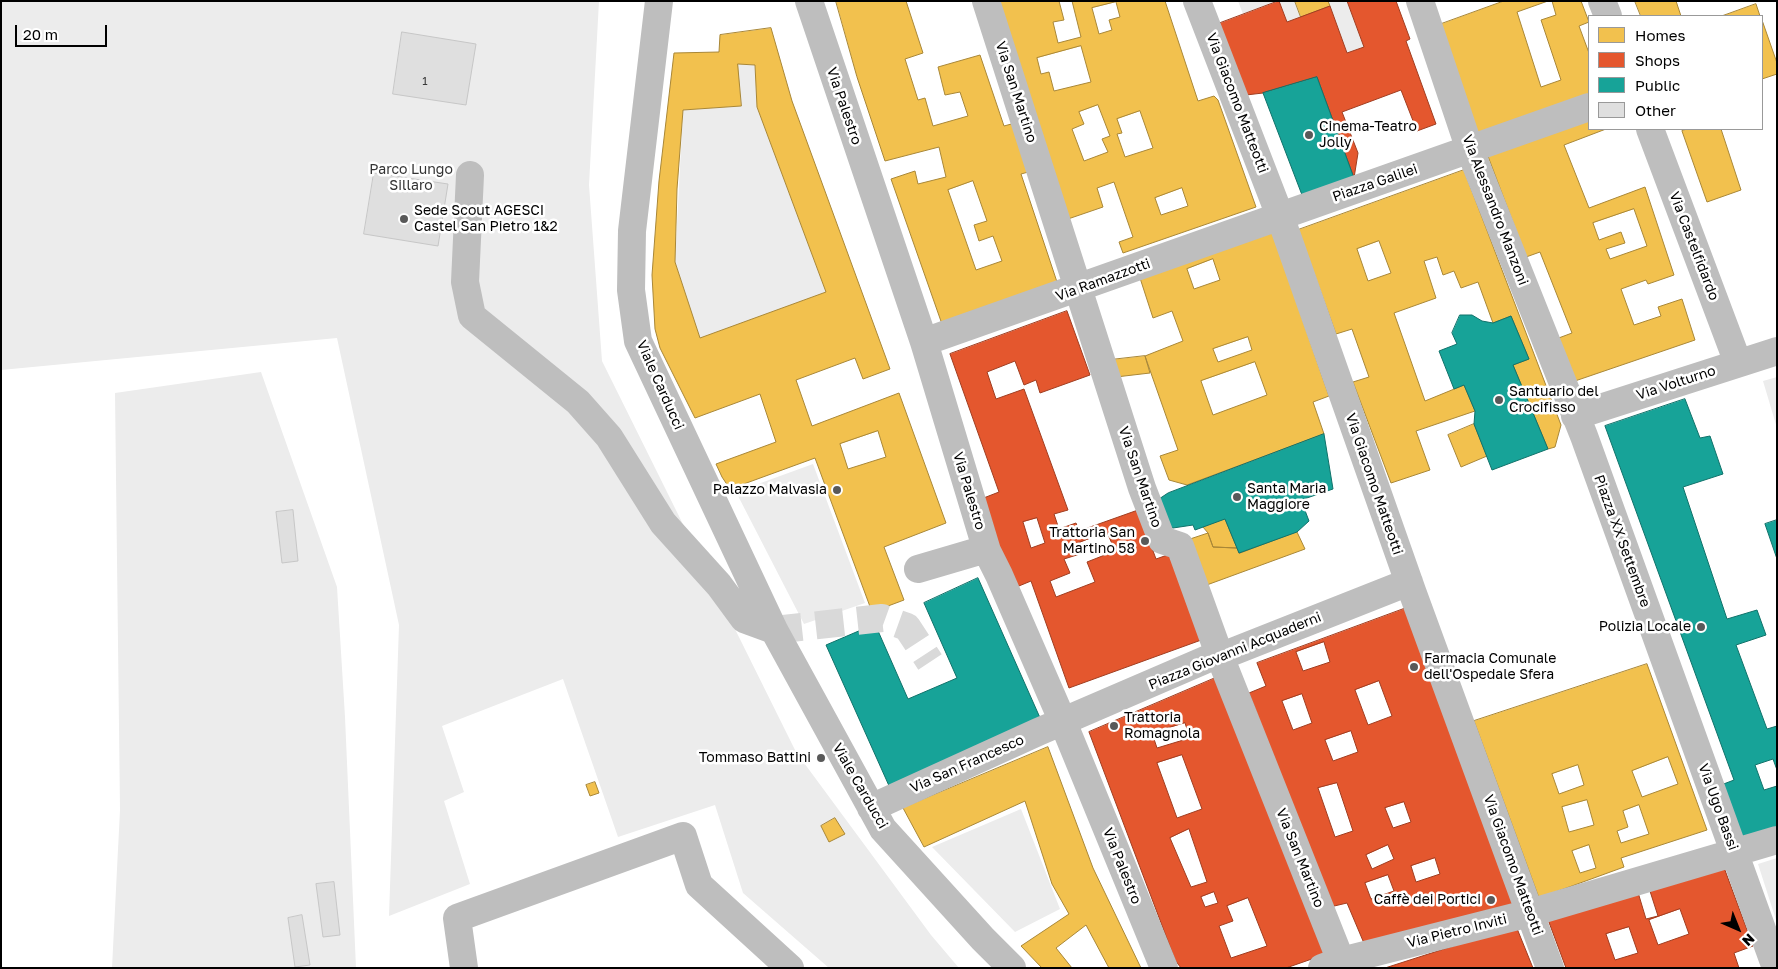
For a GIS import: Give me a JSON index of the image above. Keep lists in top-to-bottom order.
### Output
{
  "streets": {
    "street": [
      "Via San Martino",
      "Via Giacomo Matteotti",
      "Via Palestro",
      "Piazza Galilei",
      "Via Alessandro Manzoni",
      "Via Castelfidardo",
      "Via Ramazzotti",
      "Via Volturno",
      "Viale Carducci",
      "Piazza XX Settembre",
      "Piazza Giovanni Acquaderni",
      "Via San Francesco",
      "Via Ugo Bassi",
      "Via Pietro Inviti"
    ]
  },
  "crossings": [
    ["Via San Martino", "Via Ramazzotti"],
    ["Via San Martino", "Piazza Giovanni Acquaderni"],
    ["Via San Martino", "Via Pietro Inviti"],
    ["Via Giacomo Matteotti", "Piazza Galilei"],
    ["Via Giacomo Matteotti", "Via Ramazzotti"],
    ["Via Giacomo Matteotti", "Piazza Giovanni Acquaderni"],
    ["Via Giacomo Matteotti", "Via Pietro Inviti"],
    ["Via Palestro", "Via Ramazzotti"],
    ["Via Palestro", "Piazza Giovanni Acquaderni"],
    ["Via Palestro", "Via San Francesco"],
    ["Piazza Galilei", "Via Alessandro Manzoni"],
    ["Piazza Galilei", "Via Ramazzotti"],
    ["Via Alessandro Manzoni", "Via Volturno"],
    ["Via Alessandro Manzoni", "Piazza XX Settembre"],
    ["Via Castelfidardo", "Via Volturno"],
    ["Via Volturno", "Piazza XX Settembre"],
    ["Viale Carducci", "Via San Francesco"],
    ["Piazza XX Settembre", "Via Ugo Bassi"],
    ["Piazza Giovanni Acquaderni", "Via San Francesco"],
    ["Via Ugo Bassi", "Via Pietro Inviti"]
  ],
  "parks": ["Parco Lungo Sillaro"],
  "places": [
    "Cinema-Teatro Jolly",
    "Sede Scout AGESCI Castel San Pietro 1&2",
    "Santuario del Crocifisso",
    "Palazzo Malvasia",
    "Santa Maria Maggiore",
    "Trattoria San Martino 58",
    "Polizia Locale",
    "Farmacia Comunale dell'Ospedale Sfera",
    "Trattoria Romagnola",
    "Tommaso Battini",
    "Caffè dei Portici"
  ],
  "house_numbers": ["1"],
  "legend": [
    "Homes",
    "Shops",
    "Public",
    "Other"
  ],
  "scale_bar": "20 m",
  "north": "bottom right"
}
